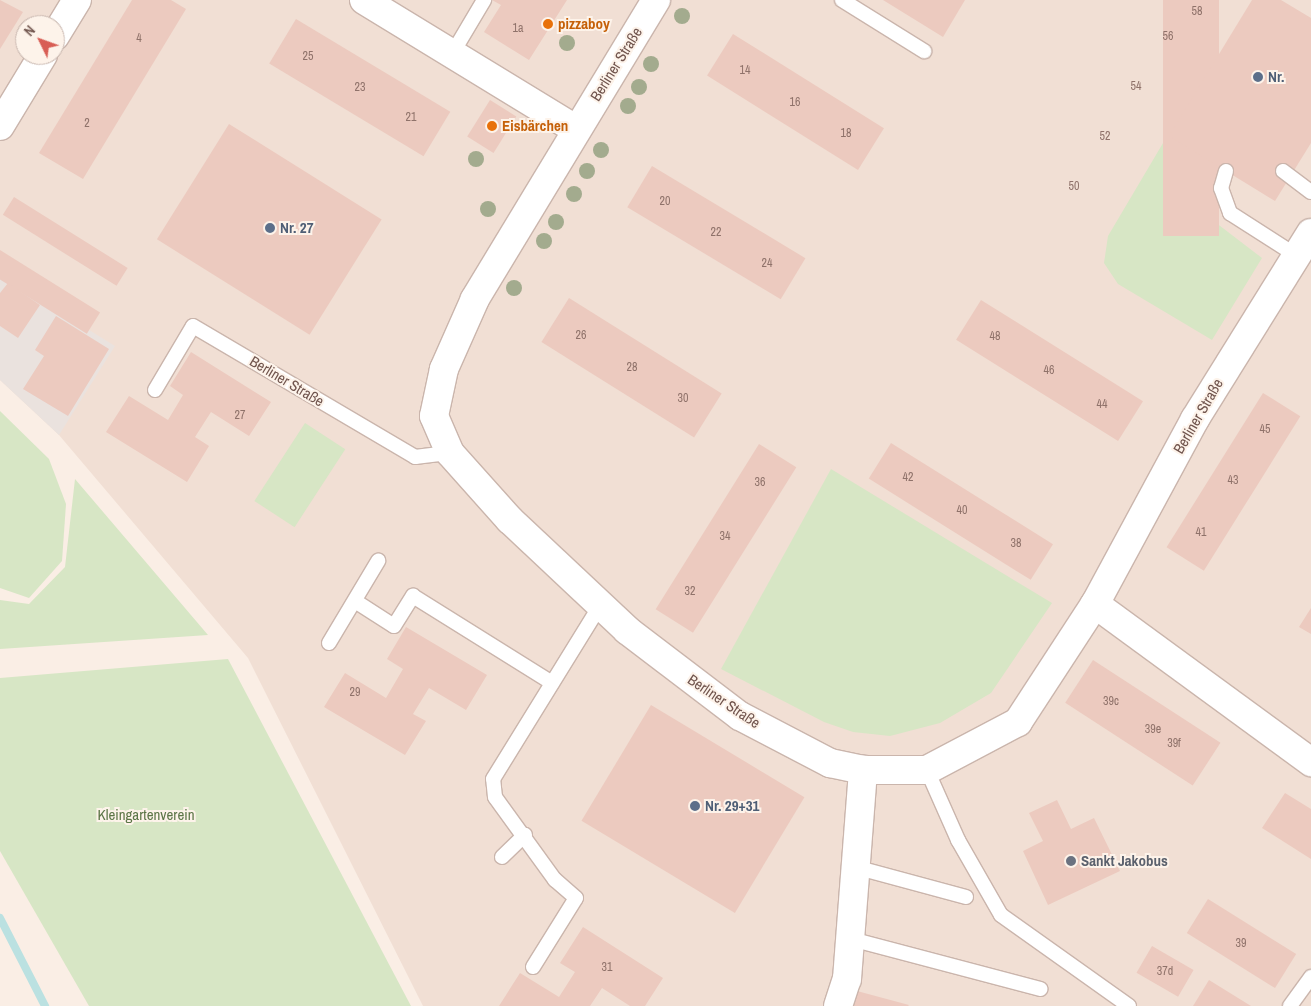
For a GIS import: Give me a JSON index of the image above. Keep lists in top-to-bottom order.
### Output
{
  "streets": {
    "street": ["Berliner Straße"]
  },
  "parks": ["Kleingartenverein"],
  "places": [
    "pizzaboy",
    "Nr.",
    "Eisbärchen",
    "Nr. 27",
    "Nr. 29+31",
    "Sankt Jakobus"
  ],
  "house_numbers": [
    "58",
    "1a",
    "56",
    "4",
    "25",
    "14",
    "54",
    "23",
    "16",
    "21",
    "2",
    "18",
    "52",
    "50",
    "20",
    "22",
    "24",
    "26",
    "48",
    "28",
    "46",
    "30",
    "44",
    "27",
    "45",
    "42",
    "43",
    "36",
    "40",
    "41",
    "34",
    "38",
    "32",
    "29",
    "39c",
    "39e",
    "39f",
    "39",
    "31",
    "37d"
  ],
  "north": "top left"
}
